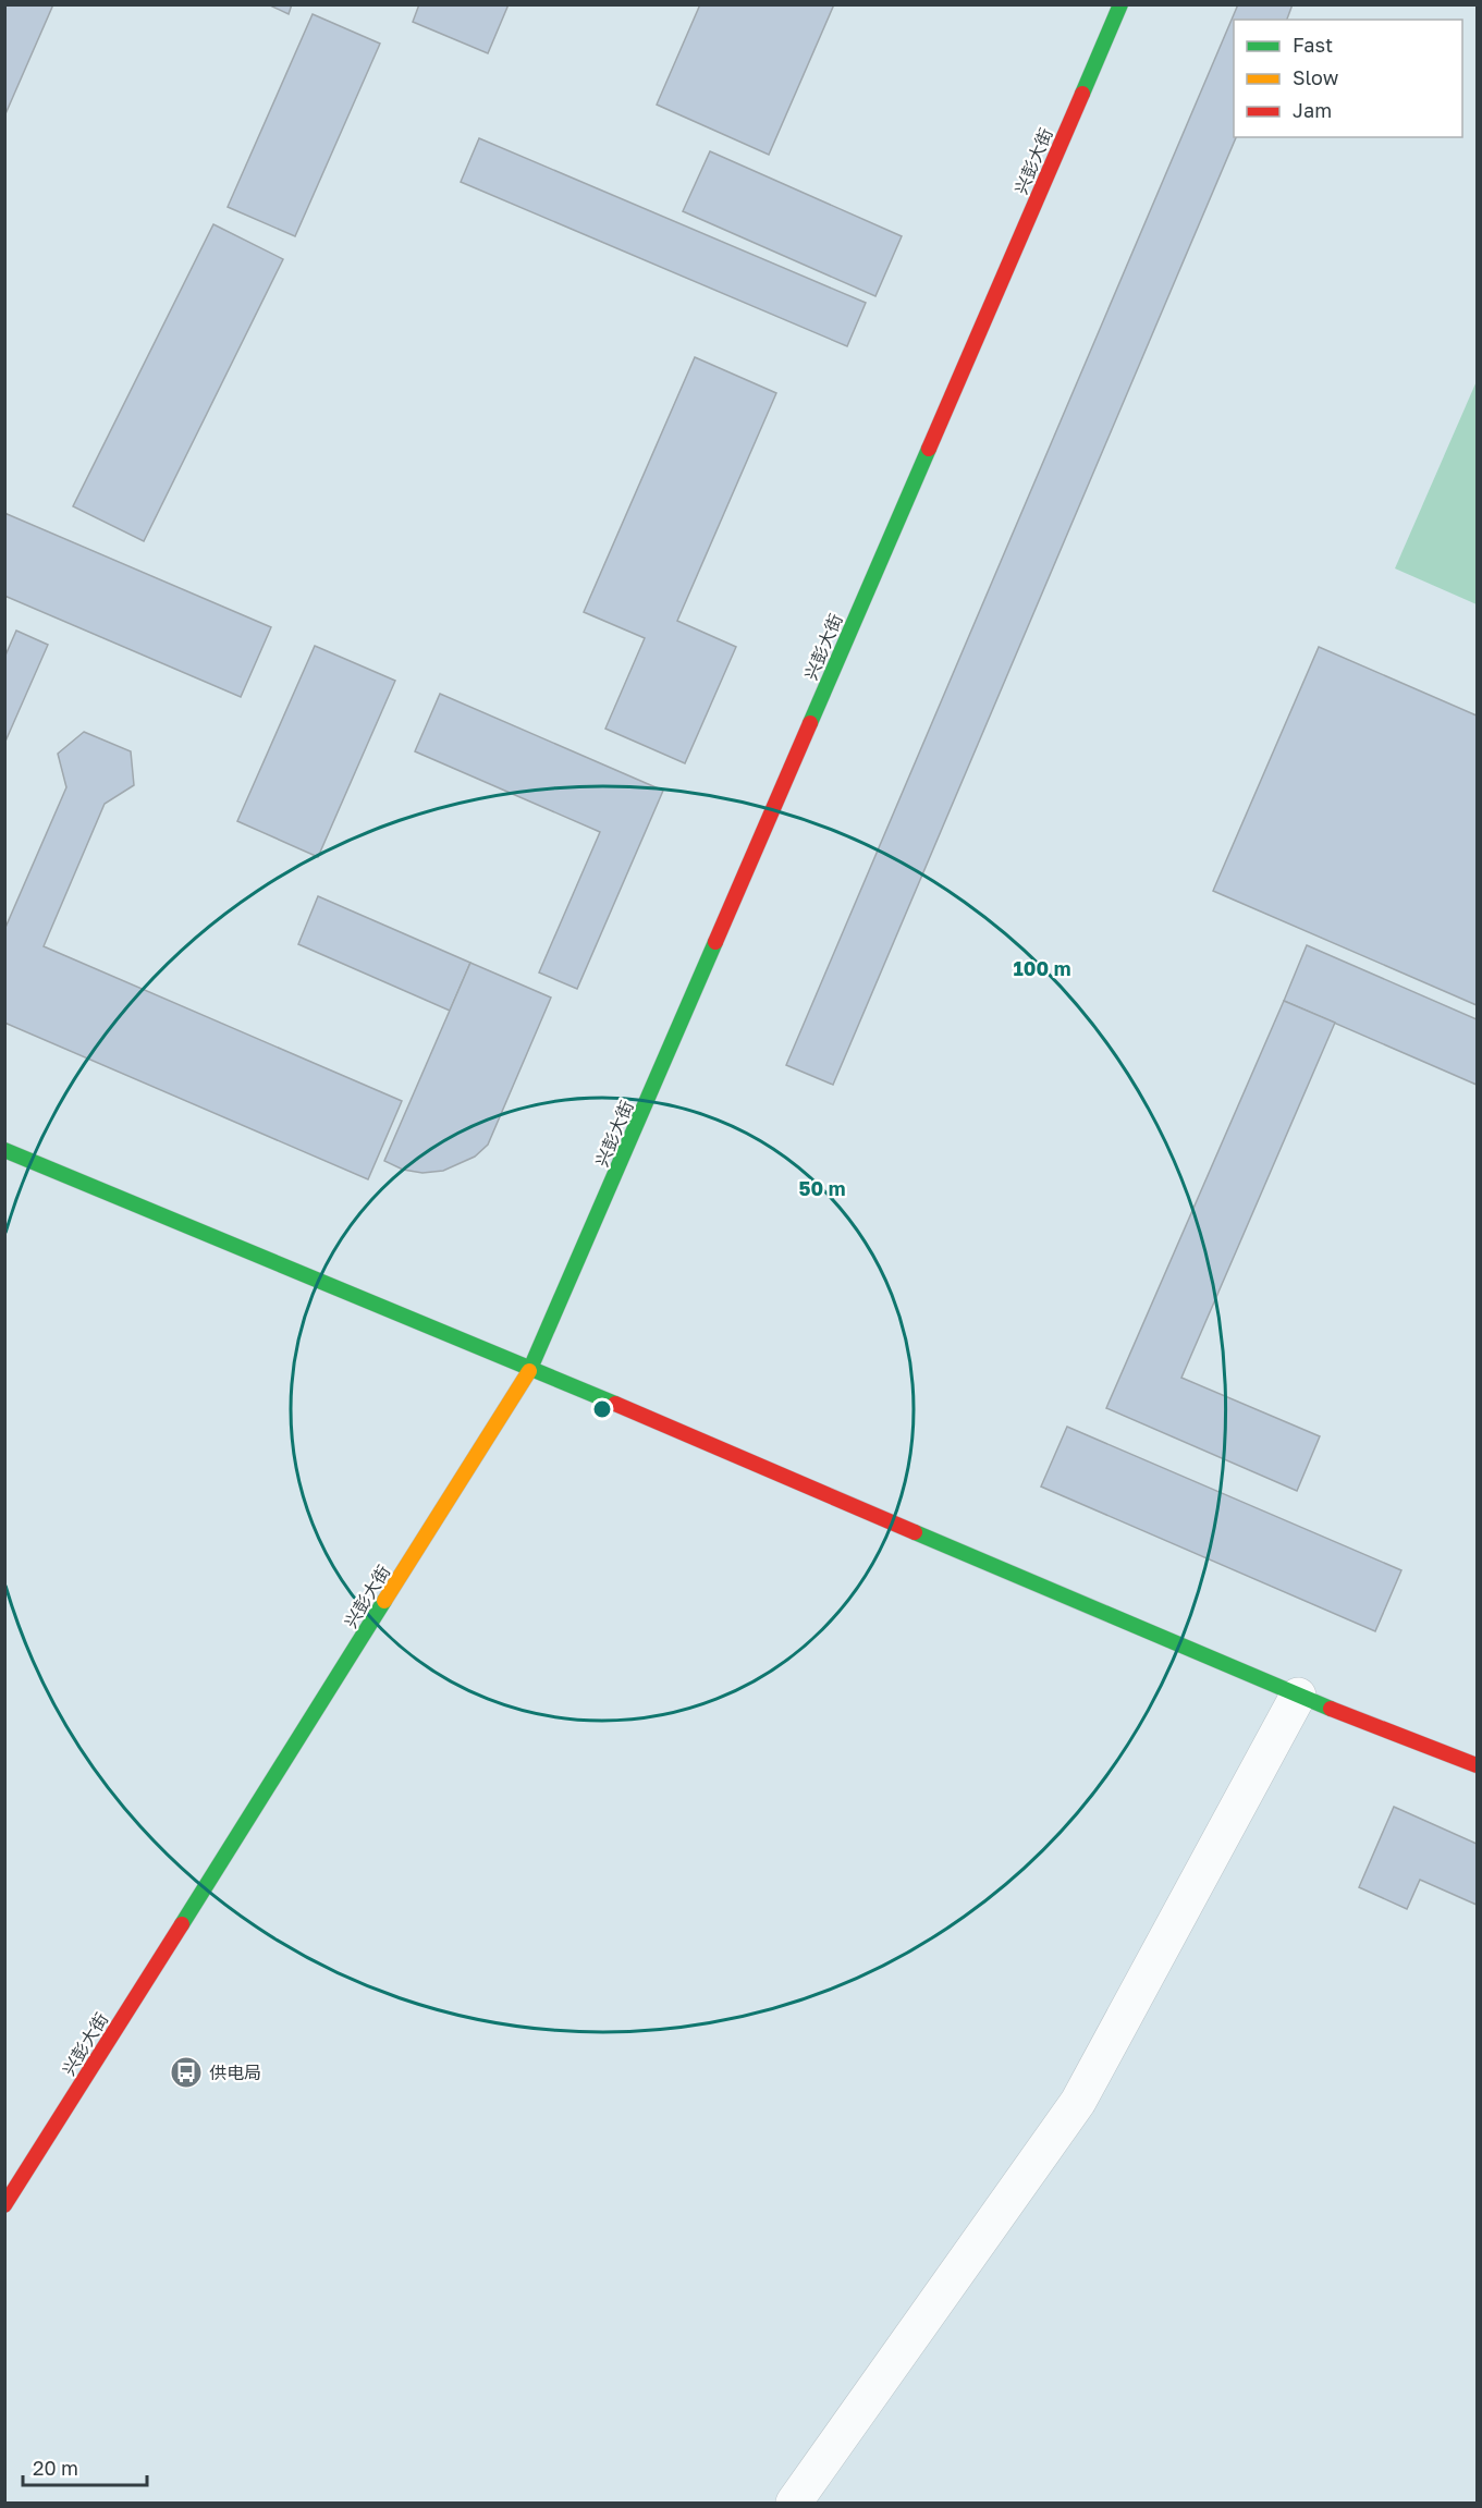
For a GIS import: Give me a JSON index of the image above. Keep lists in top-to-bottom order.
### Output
{
  "streets": {
    "main road": ["兴彭大街"]
  },
  "places": {
    "bus stop": ["供电局"]
  },
  "legend": ["Fast", "Slow", "Jam"],
  "scale_bar": "20 m",
  "rings": ["100 m", "50 m"]
}
